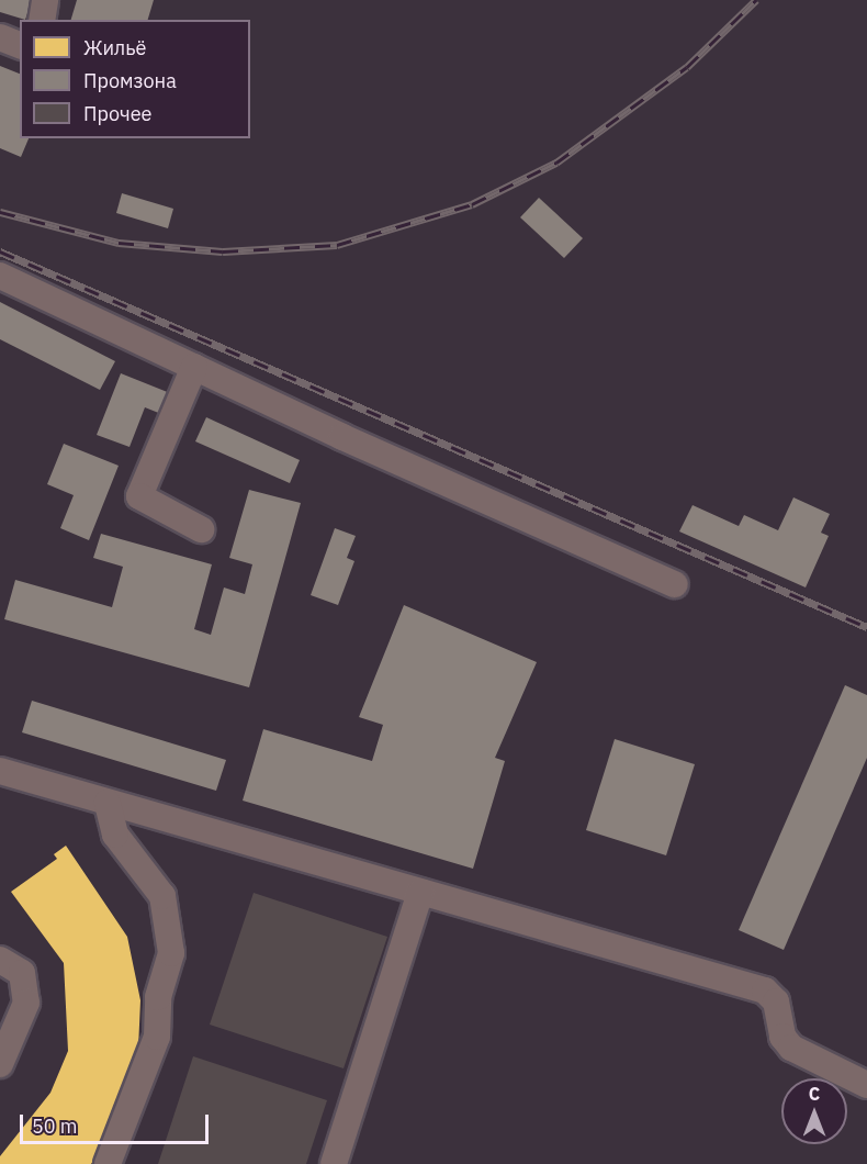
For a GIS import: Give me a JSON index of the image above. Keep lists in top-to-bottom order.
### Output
{
  "legend": ["Жильё", "Промзона", "Прочее"],
  "scale_bar": "50 m",
  "north": "top"
}
